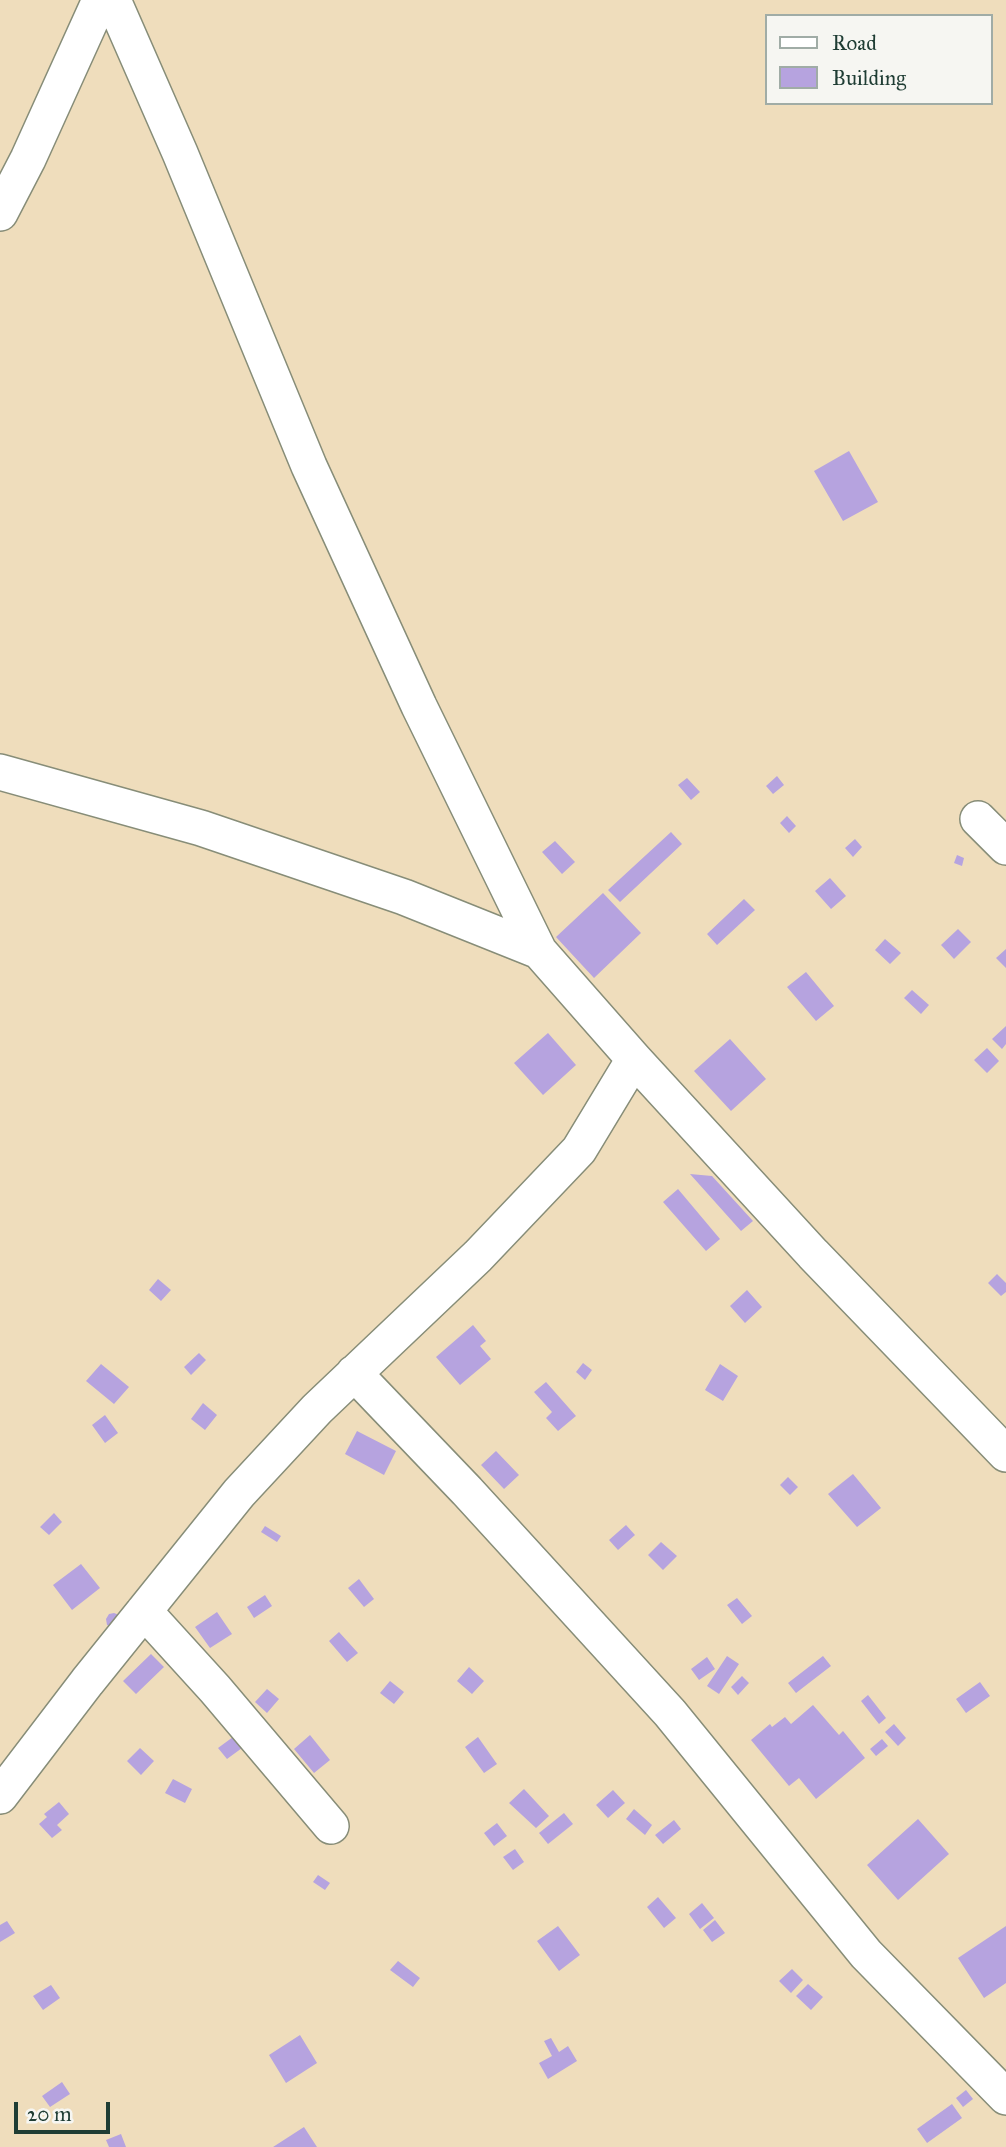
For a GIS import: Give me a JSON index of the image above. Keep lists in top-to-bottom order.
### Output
{
  "legend": ["Road", "Building"],
  "scale_bar": "20 m"
}
